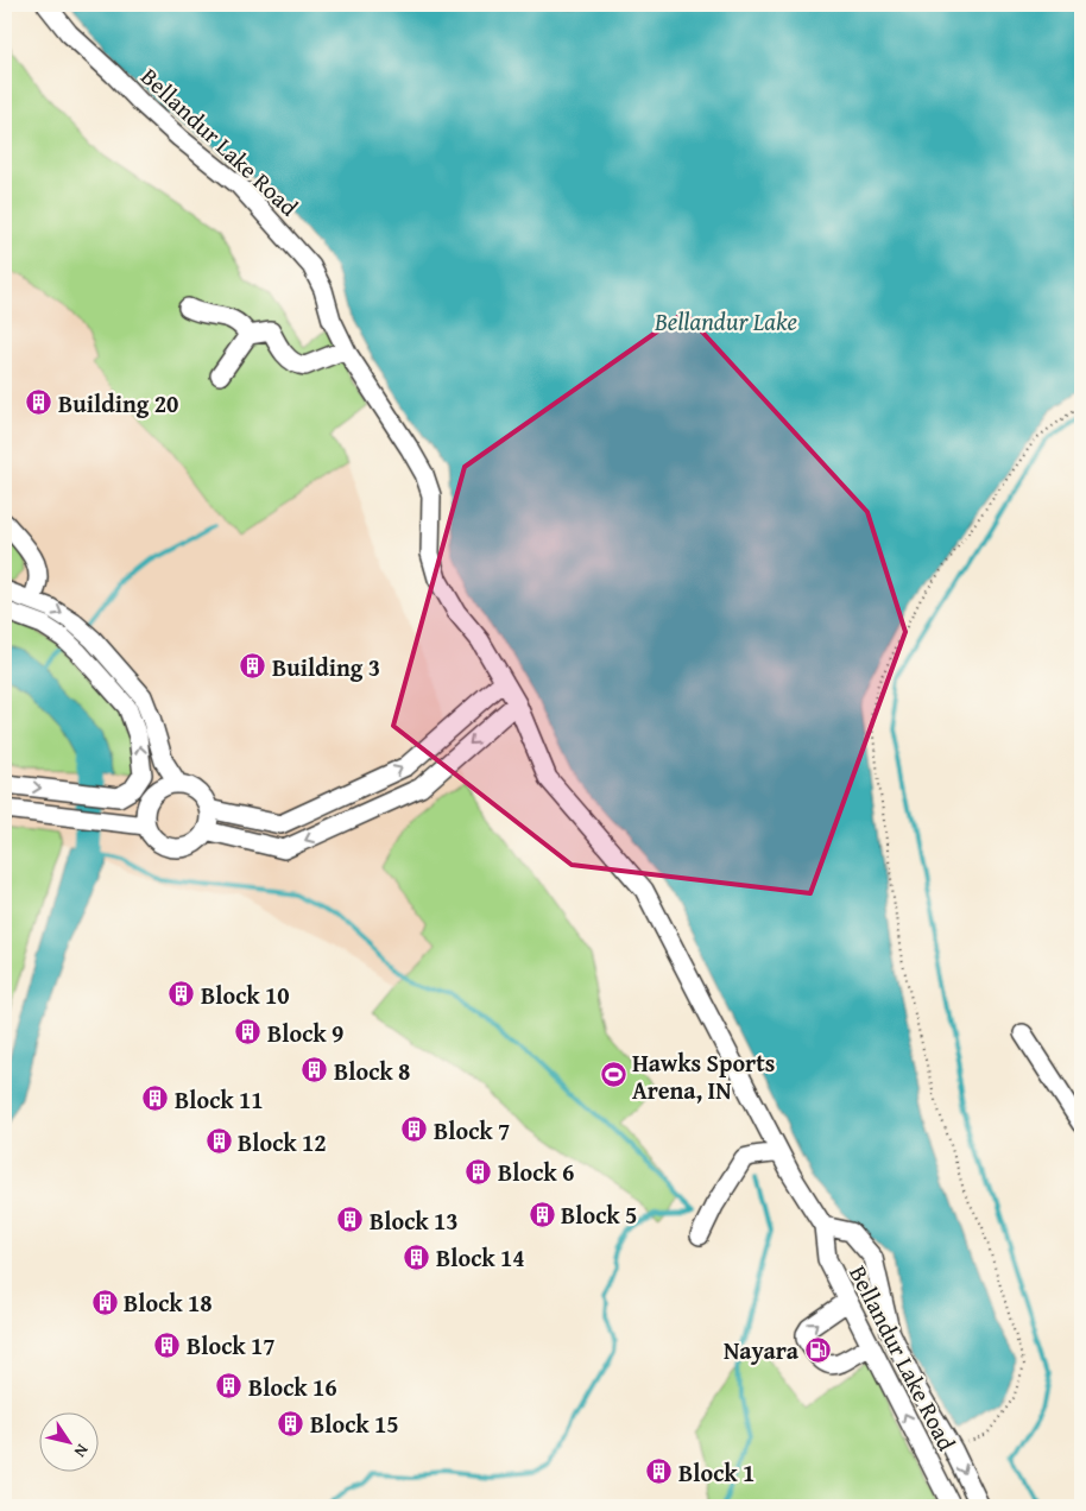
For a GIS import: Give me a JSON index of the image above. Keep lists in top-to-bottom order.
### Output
{
  "streets": {
    "street": ["Bellandur Lake Road"]
  },
  "water": ["Bellandur Lake"],
  "places": {
    "building": [
      "Building 20",
      "Building 3",
      "Block 10",
      "Block 9",
      "Block 8",
      "Block 11",
      "Block 7",
      "Block 12",
      "Block 6",
      "Block 5",
      "Block 13",
      "Block 14",
      "Block 18",
      "Block 17",
      "Block 16",
      "Block 15",
      "Block 1"
    ],
    "sports": ["Hawks Sports Arena, IN"],
    "fuel station": ["Nayara"]
  },
  "north": "bottom right"
}
